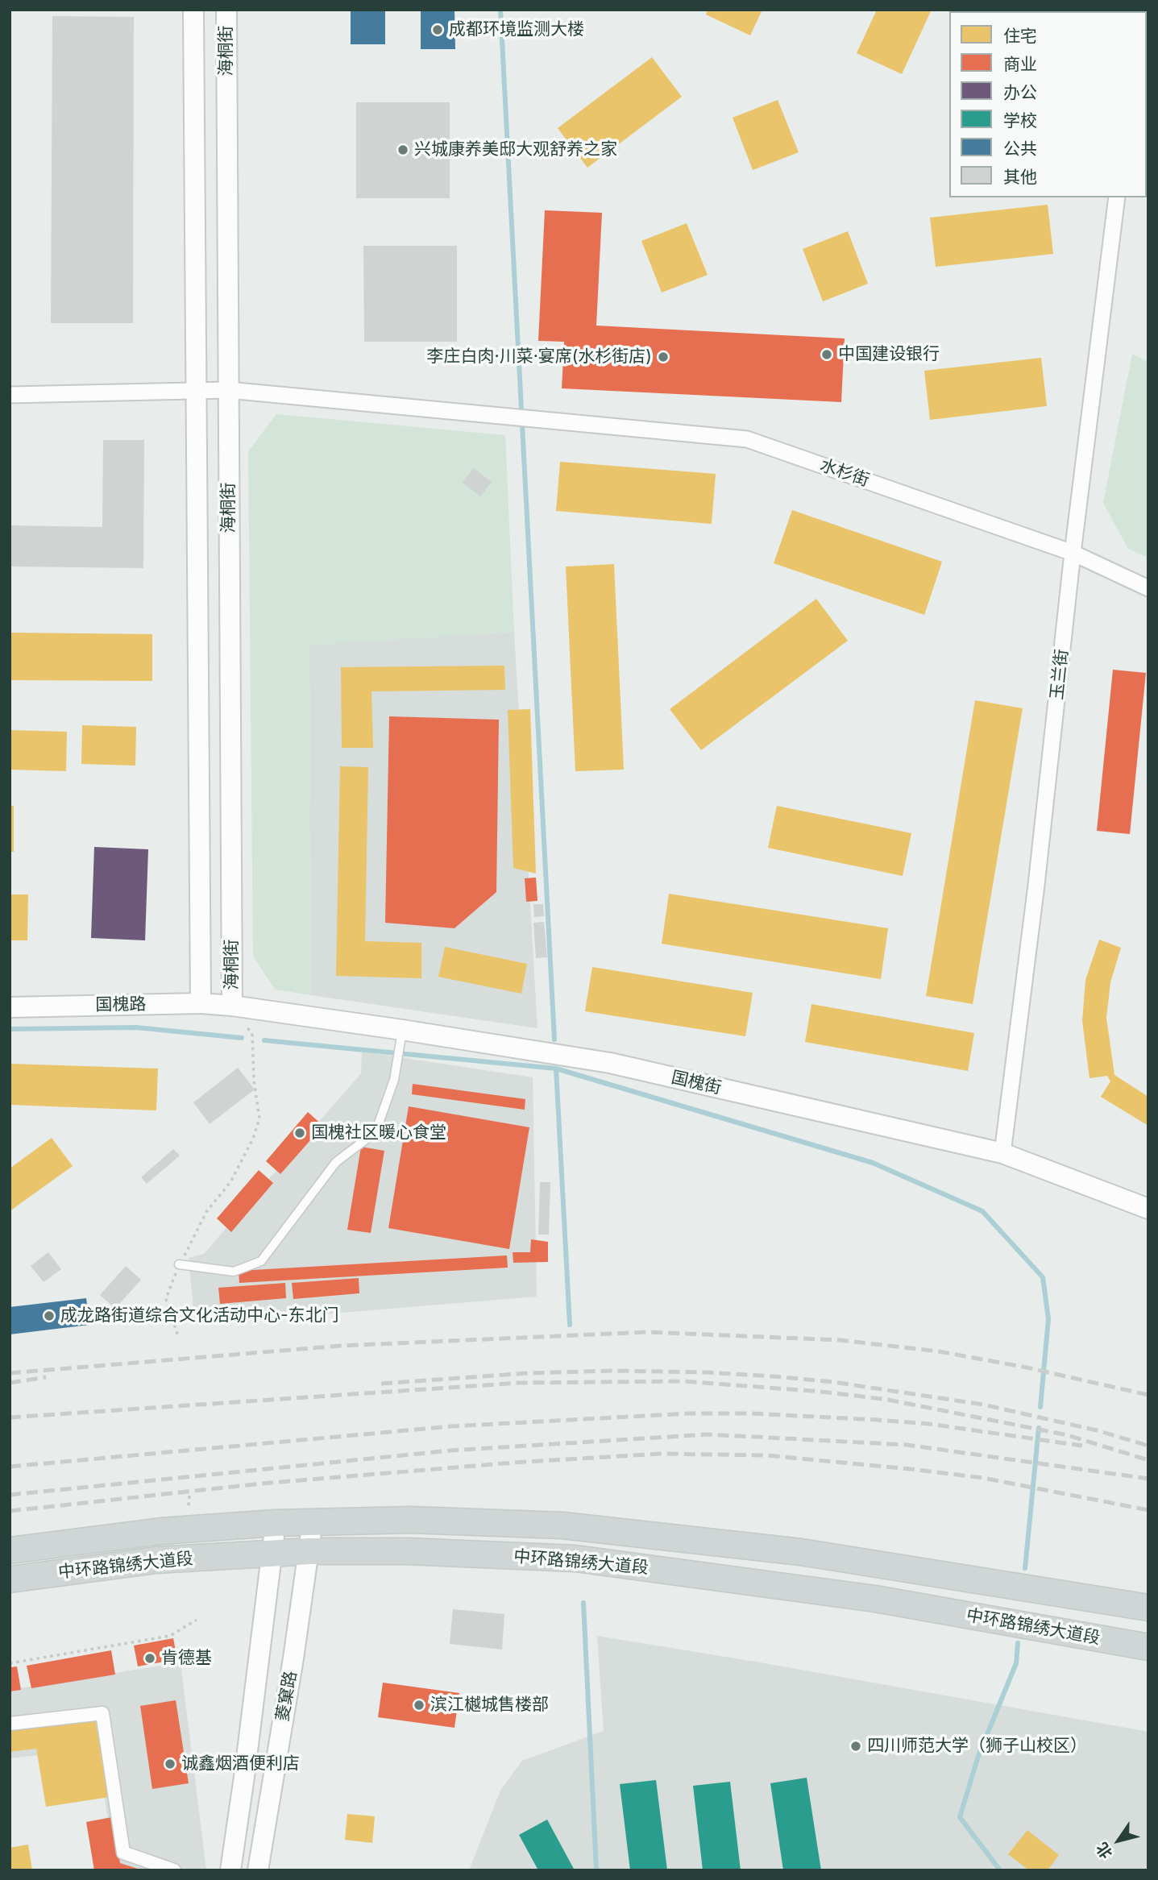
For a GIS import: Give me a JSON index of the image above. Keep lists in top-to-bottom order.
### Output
{
  "streets": {
    "main road": ["中环路锦绣大道段"],
    "street": [
      "海桐街",
      "水杉街",
      "玉兰街",
      "国槐路",
      "国槐街",
      "菱窠路"
    ]
  },
  "crossings": [
    ["海桐街", "水杉街"],
    ["海桐街", "国槐路"],
    ["海桐街", "国槐街"],
    ["水杉街", "玉兰街"],
    ["玉兰街", "国槐街"],
    ["国槐路", "国槐街"],
    ["中环路锦绣大道段", "菱窠路"]
  ],
  "places": [
    "成都环境监测大楼",
    "兴城康养美邸大观舒养之家",
    "中国建设银行",
    "李庄白肉·川菜·宴席(水杉街店)",
    "国槐社区暖心食堂",
    "成龙路街道综合文化活动中心-东北门",
    "肯德基",
    "滨江樾城售楼部",
    "四川师范大学（狮子山校区）",
    "诚鑫烟酒便利店"
  ],
  "legend": [
    "住宅",
    "商业",
    "办公",
    "学校",
    "公共",
    "其他"
  ],
  "north": "bottom left"
}
